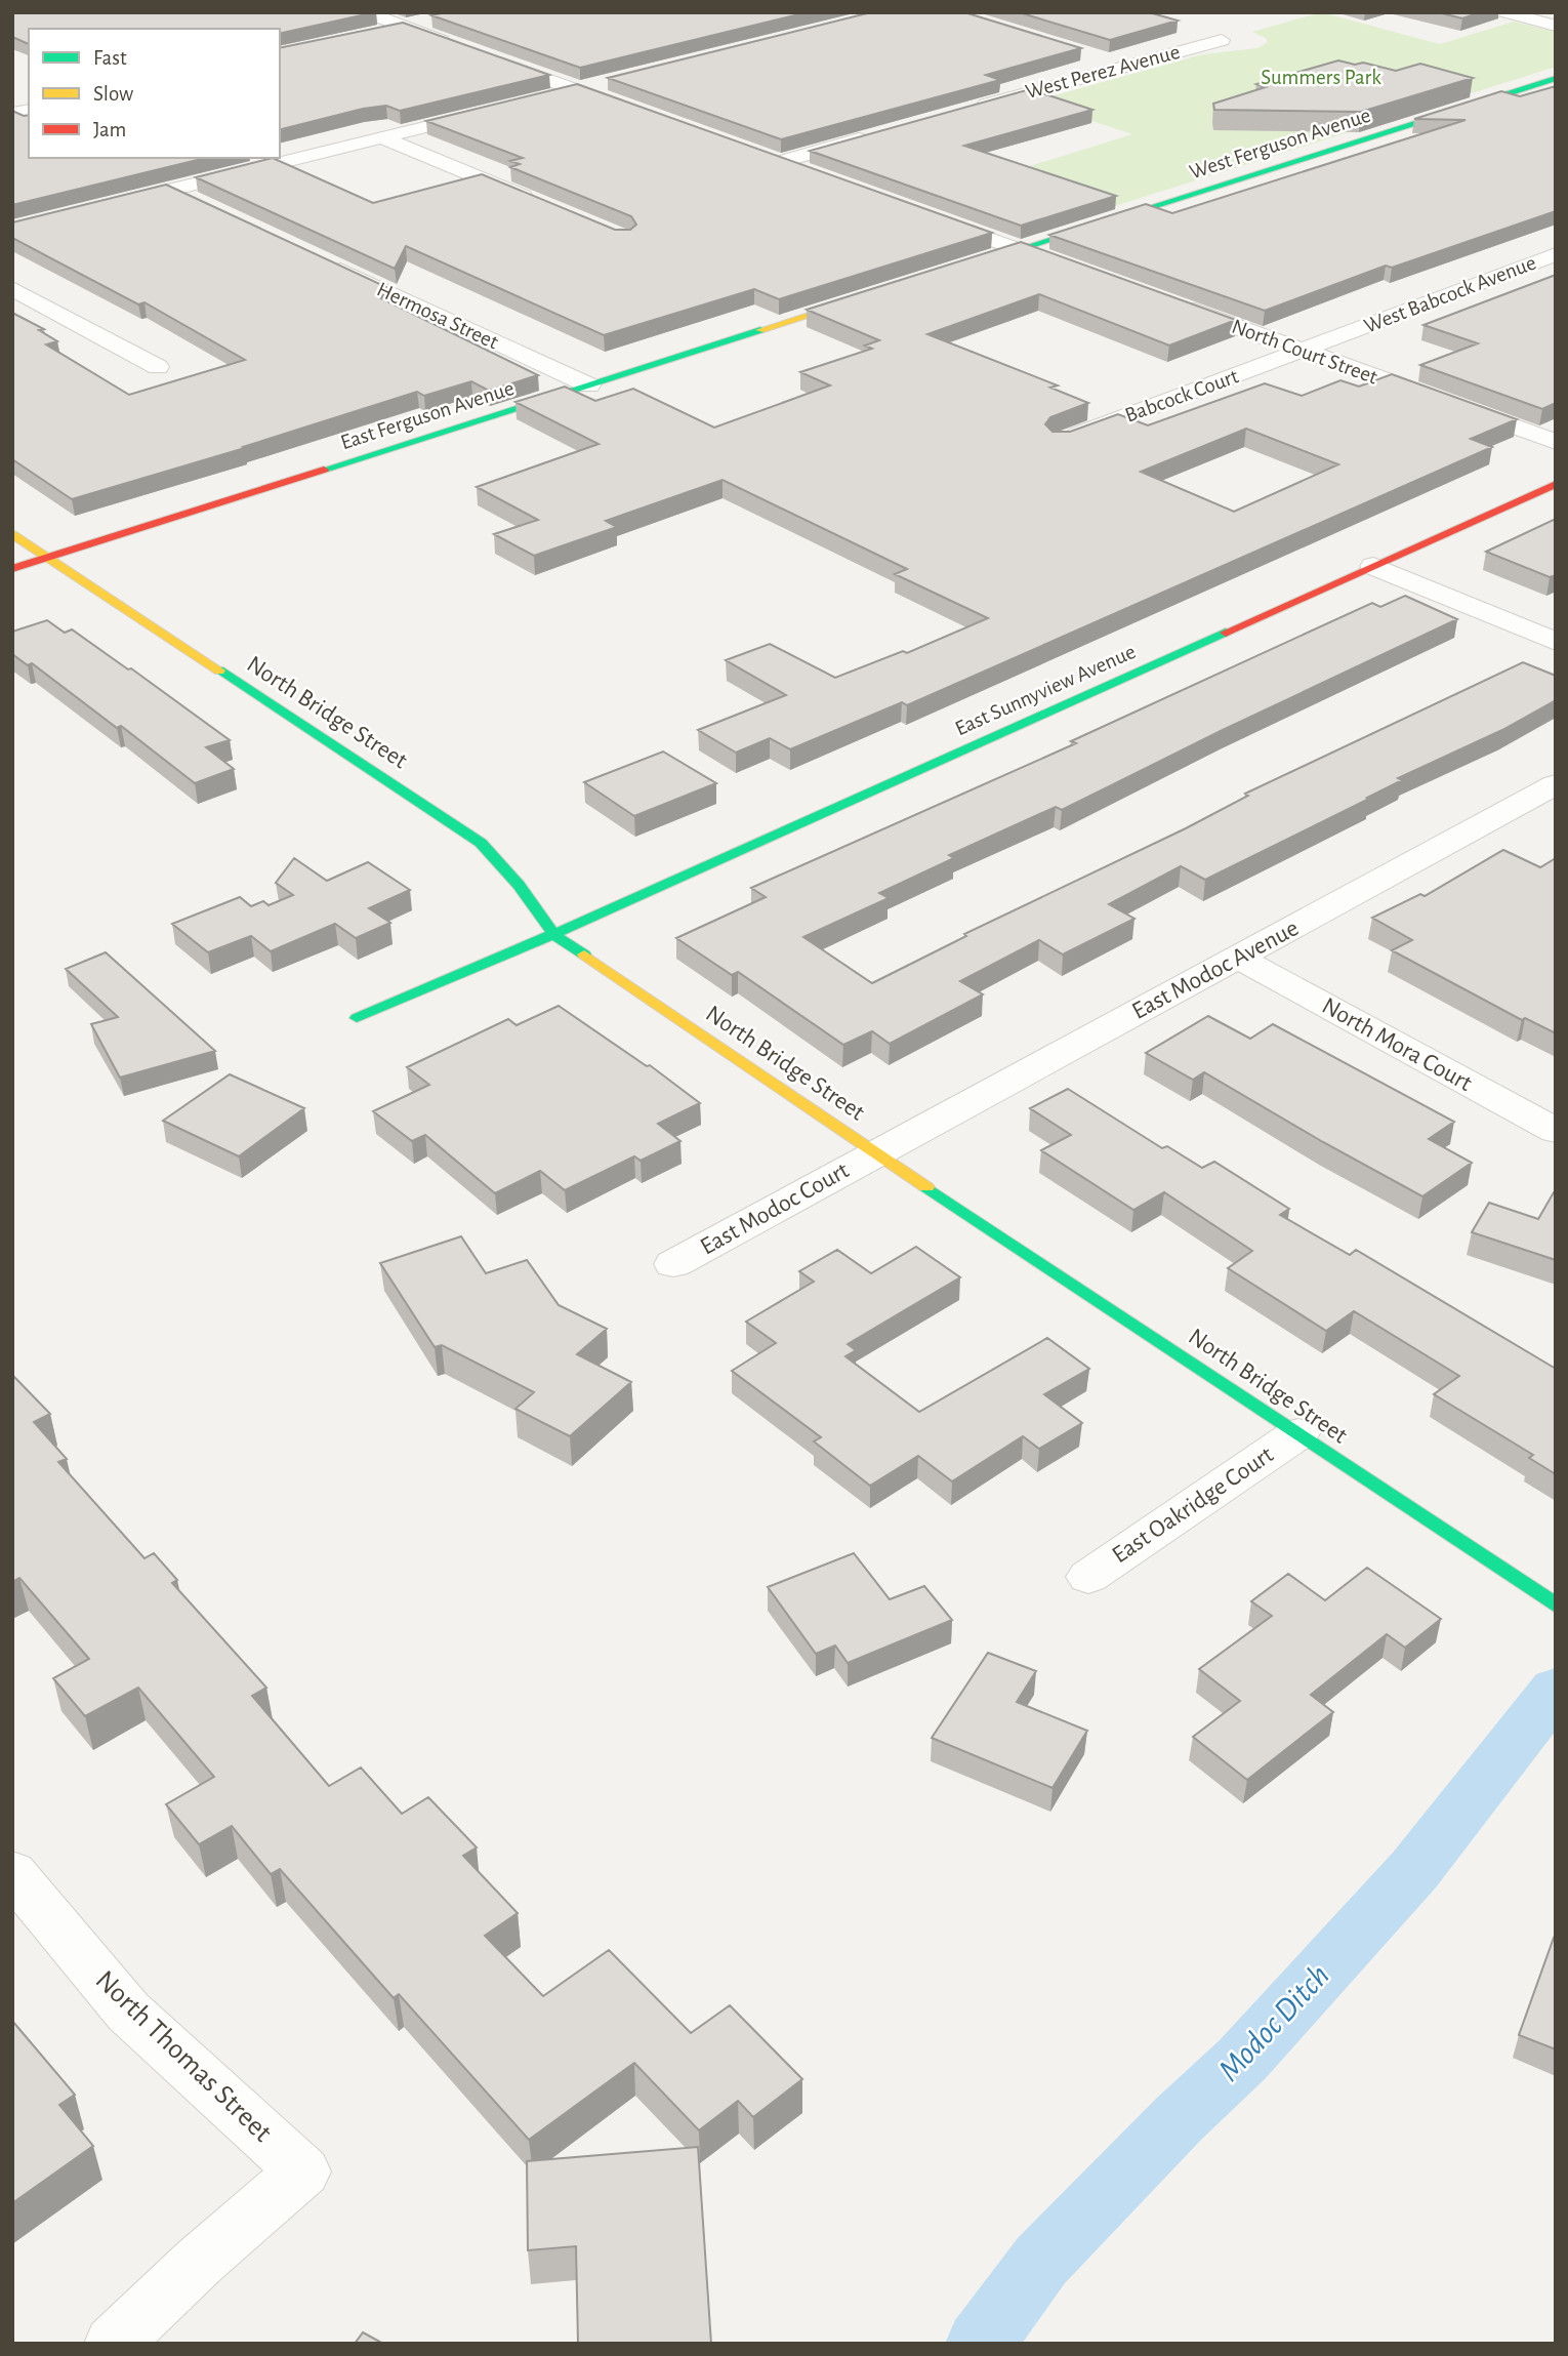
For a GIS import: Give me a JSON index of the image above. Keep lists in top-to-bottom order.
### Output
{
  "streets": {
    "street": [
      "West Perez Avenue",
      "West Ferguson Avenue",
      "West Babcock Avenue",
      "Hermosa Street",
      "North Court Street",
      "Babcock Court",
      "East Ferguson Avenue",
      "East Sunnyview Avenue",
      "North Bridge Street",
      "East Modoc Avenue",
      "North Mora Court",
      "East Modoc Court",
      "East Oakridge Court",
      "North Thomas Street"
    ]
  },
  "crossings": [
    ["West Babcock Avenue", "North Court Street"],
    ["West Babcock Avenue", "Babcock Court"],
    ["Hermosa Street", "East Ferguson Avenue"],
    ["North Court Street", "Babcock Court"],
    ["East Ferguson Avenue", "North Bridge Street"],
    ["East Sunnyview Avenue", "North Bridge Street"],
    ["North Bridge Street", "East Modoc Avenue"],
    ["North Bridge Street", "East Modoc Court"],
    ["North Bridge Street", "East Oakridge Court"],
    ["East Modoc Avenue", "North Mora Court"],
    ["East Modoc Avenue", "East Modoc Court"]
  ],
  "water": ["Modoc Ditch"],
  "parks": ["Summers Park"],
  "legend": ["Fast", "Slow", "Jam"]
}
